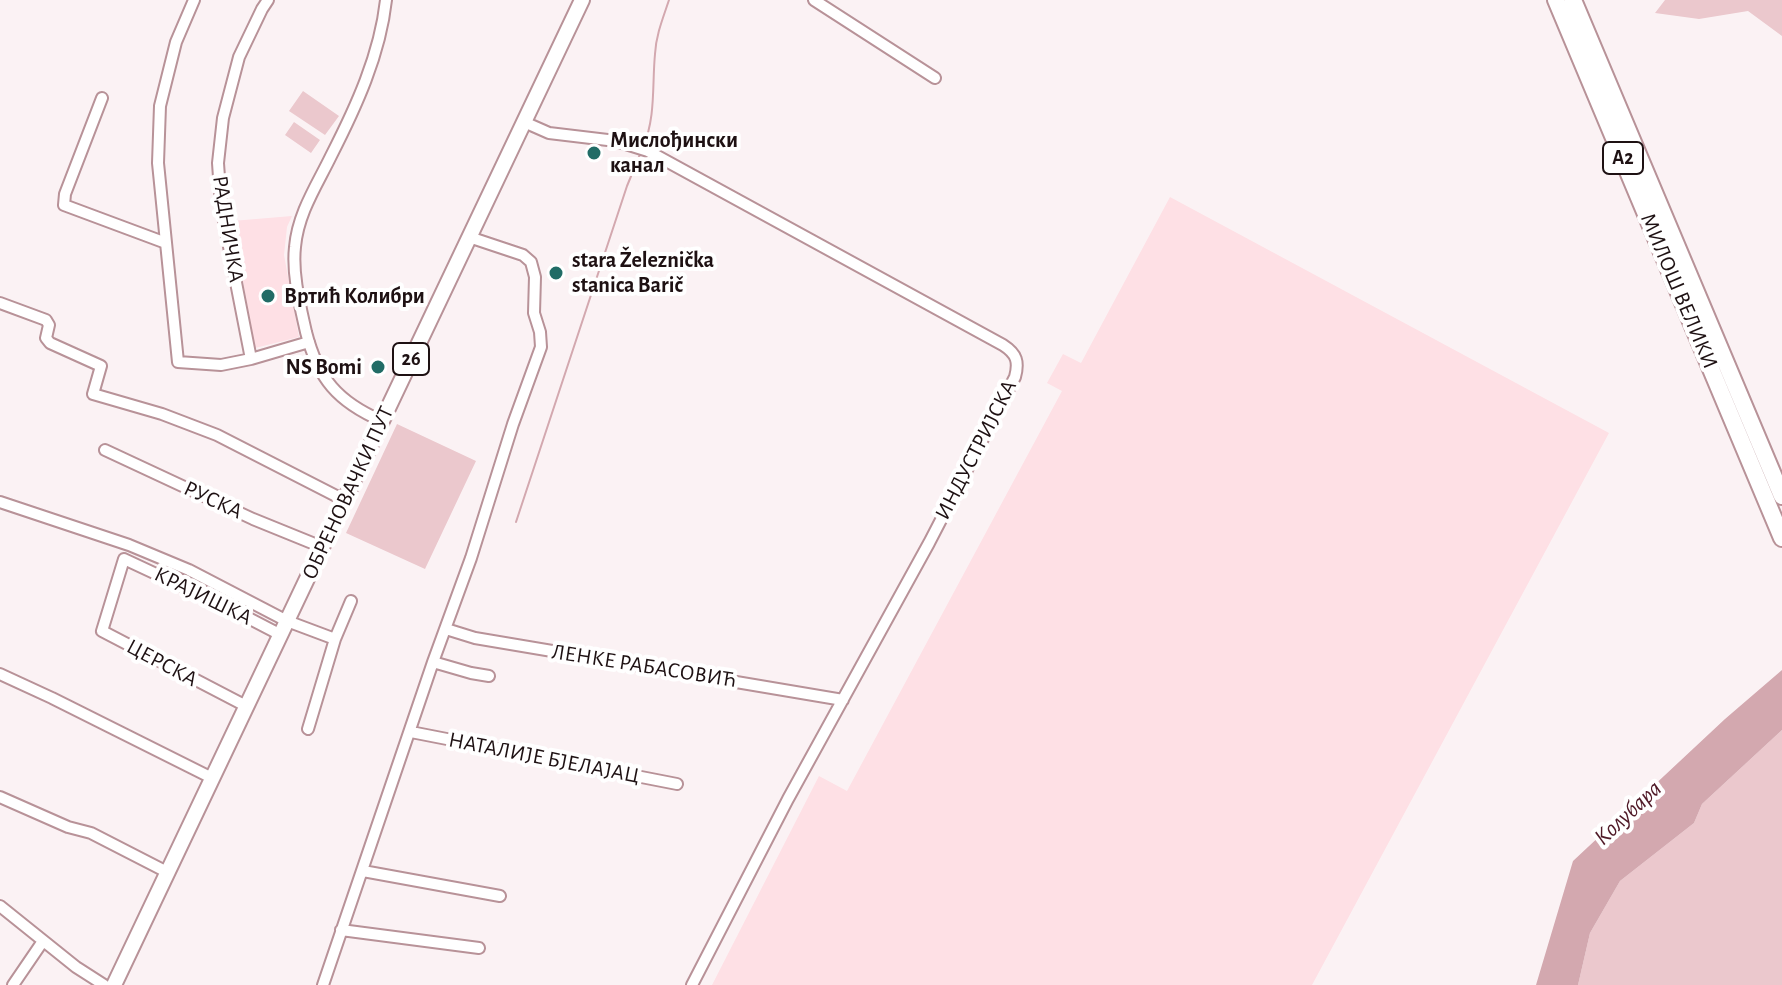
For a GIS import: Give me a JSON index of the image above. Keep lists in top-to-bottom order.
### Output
{
  "streets": {
    "highway": ["A2", "МИЛОШ ВЕЛИКИ"],
    "main road": ["26", "ОБРЕНОВАЧКИ ПУТ"],
    "street": [
      "РАДНИЧКА",
      "ИНДУСТРИЈСКА",
      "РУСКА",
      "КРАЈИШКА",
      "ЦЕРСКА",
      "ЛЕНКЕ РАБАСОВИЋ",
      "НАТАЛИЈЕ БЈЕЛАЈАЦ"
    ]
  },
  "crossings": [
    ["ИНДУСТРИЈСКА", "ОБРЕНОВАЧКИ ПУТ"],
    ["ИНДУСТРИЈСКА", "ЛЕНКЕ РАБАСОВИЋ"],
    ["ОБРЕНОВАЧКИ ПУТ", "РУСКА"],
    ["ОБРЕНОВАЧКИ ПУТ", "КРАЈИШКА"],
    ["ОБРЕНОВАЧКИ ПУТ", "ЦЕРСКА"],
    ["КРАЈИШКА", "ЦЕРСКА"]
  ],
  "water": ["Колубара"],
  "places": [
    "Мислођински канал",
    "stara Železnička stanica Barič",
    "Вртић Колибри",
    "NS Bomi"
  ]
}
